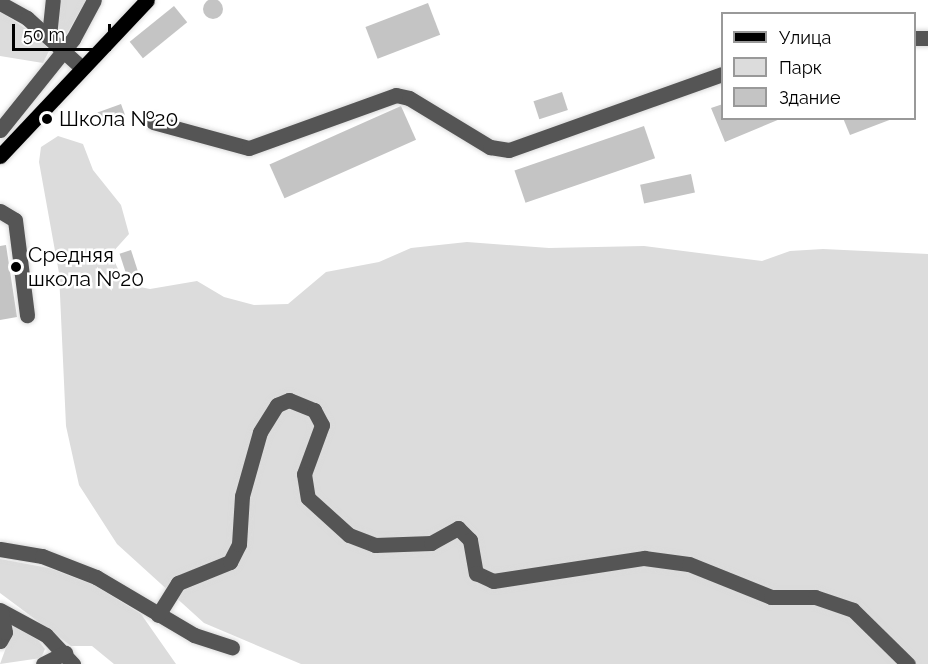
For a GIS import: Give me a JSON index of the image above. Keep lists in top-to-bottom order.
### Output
{
  "places": ["Школа №20", "Средняя школа №20"],
  "legend": ["Улица", "Парк", "Здание"],
  "scale_bar": "50 m"
}
